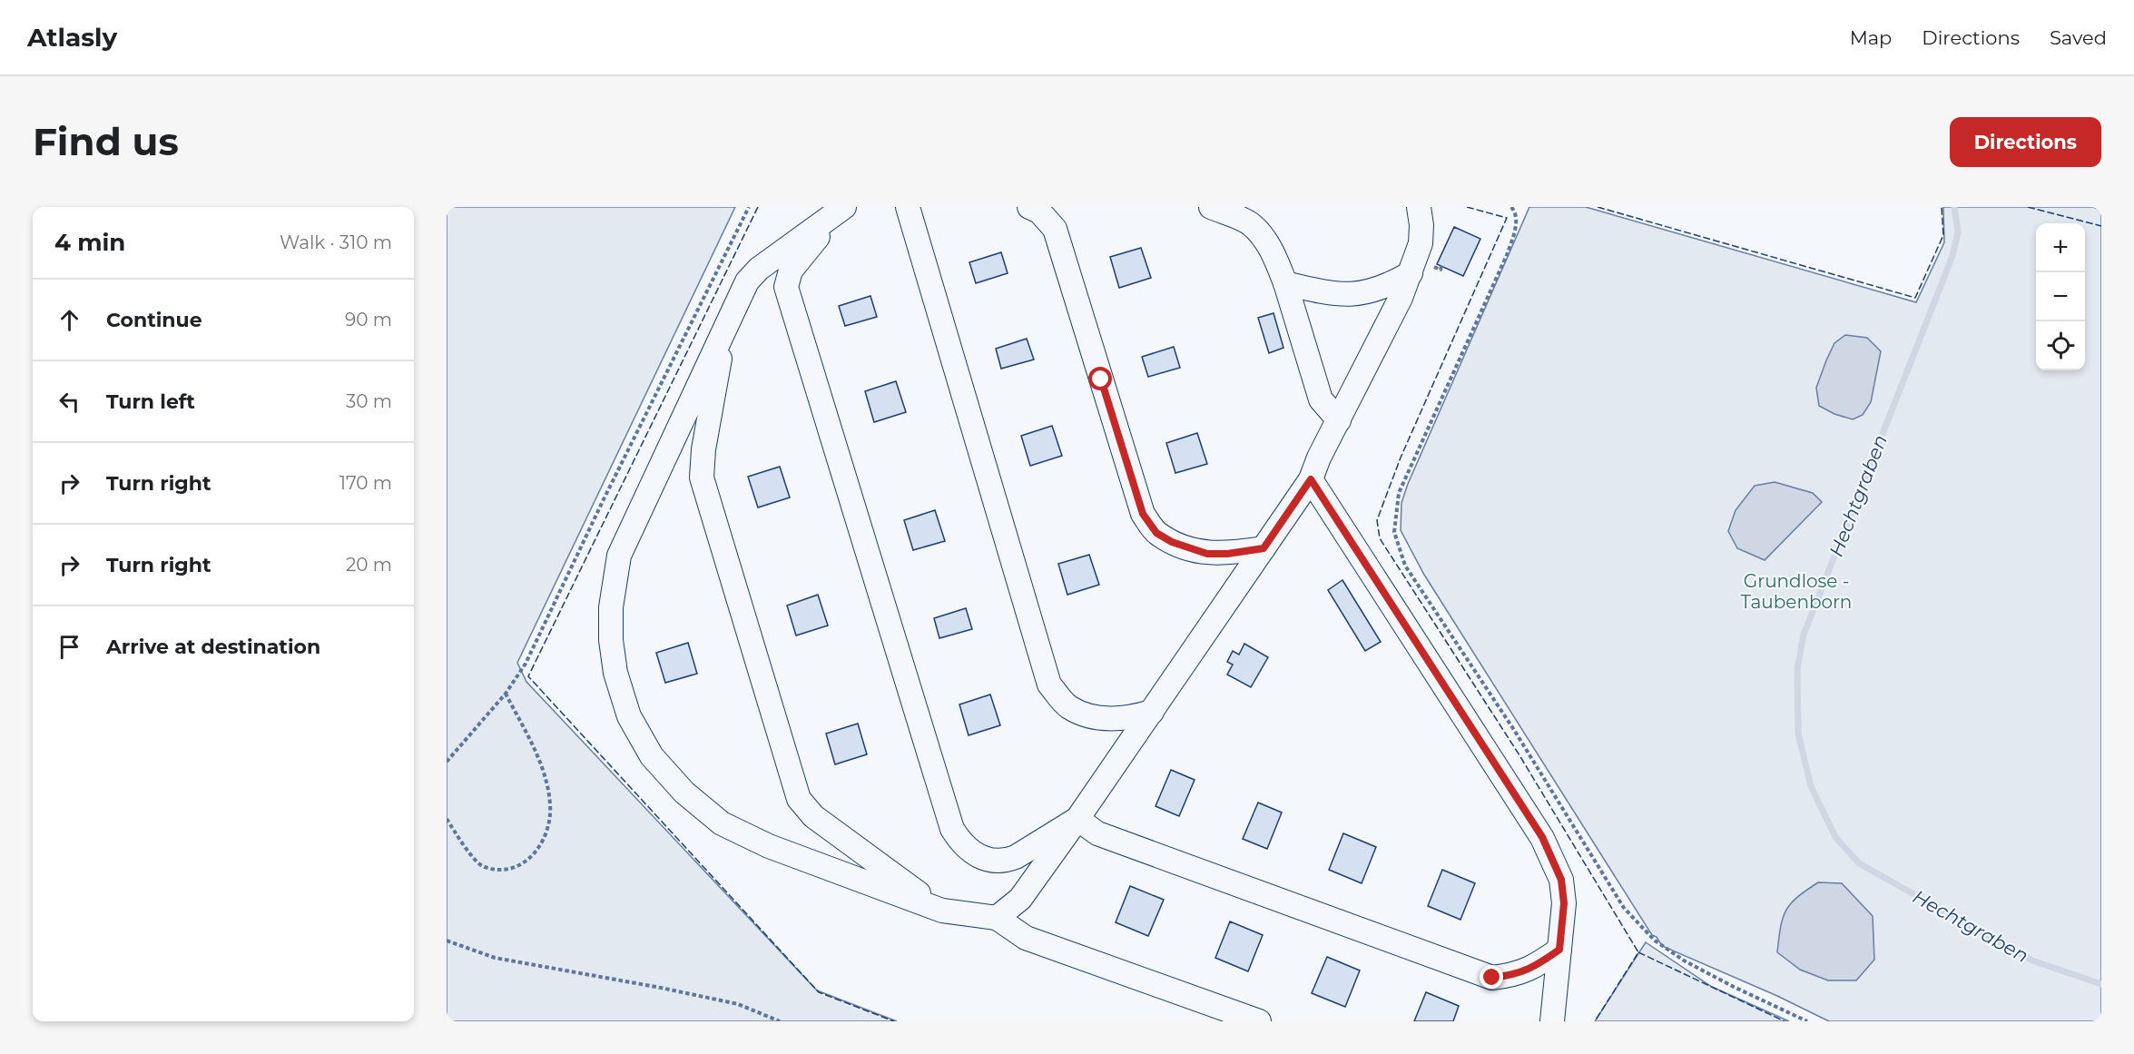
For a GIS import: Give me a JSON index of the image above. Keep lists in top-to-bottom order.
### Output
{
  "water": ["Hechtgraben"],
  "parks": ["Grundlose - Taubenborn"],
  "page": {
    "header": "Atlasly",
    "nav": ["Map", "Directions", "Saved"],
    "buttons": "Directions",
    "title": "Find us",
    "heading": ["4 min", "Walk · 310 m"],
    "map_buttons": ["+", "−"],
    "list": [
      ["Continue", "90 m"],
      ["Turn left", "30 m"],
      ["Turn right", "170 m"],
      ["Turn right", "20 m"],
      "Arrive at destination"
    ]
  }
}
